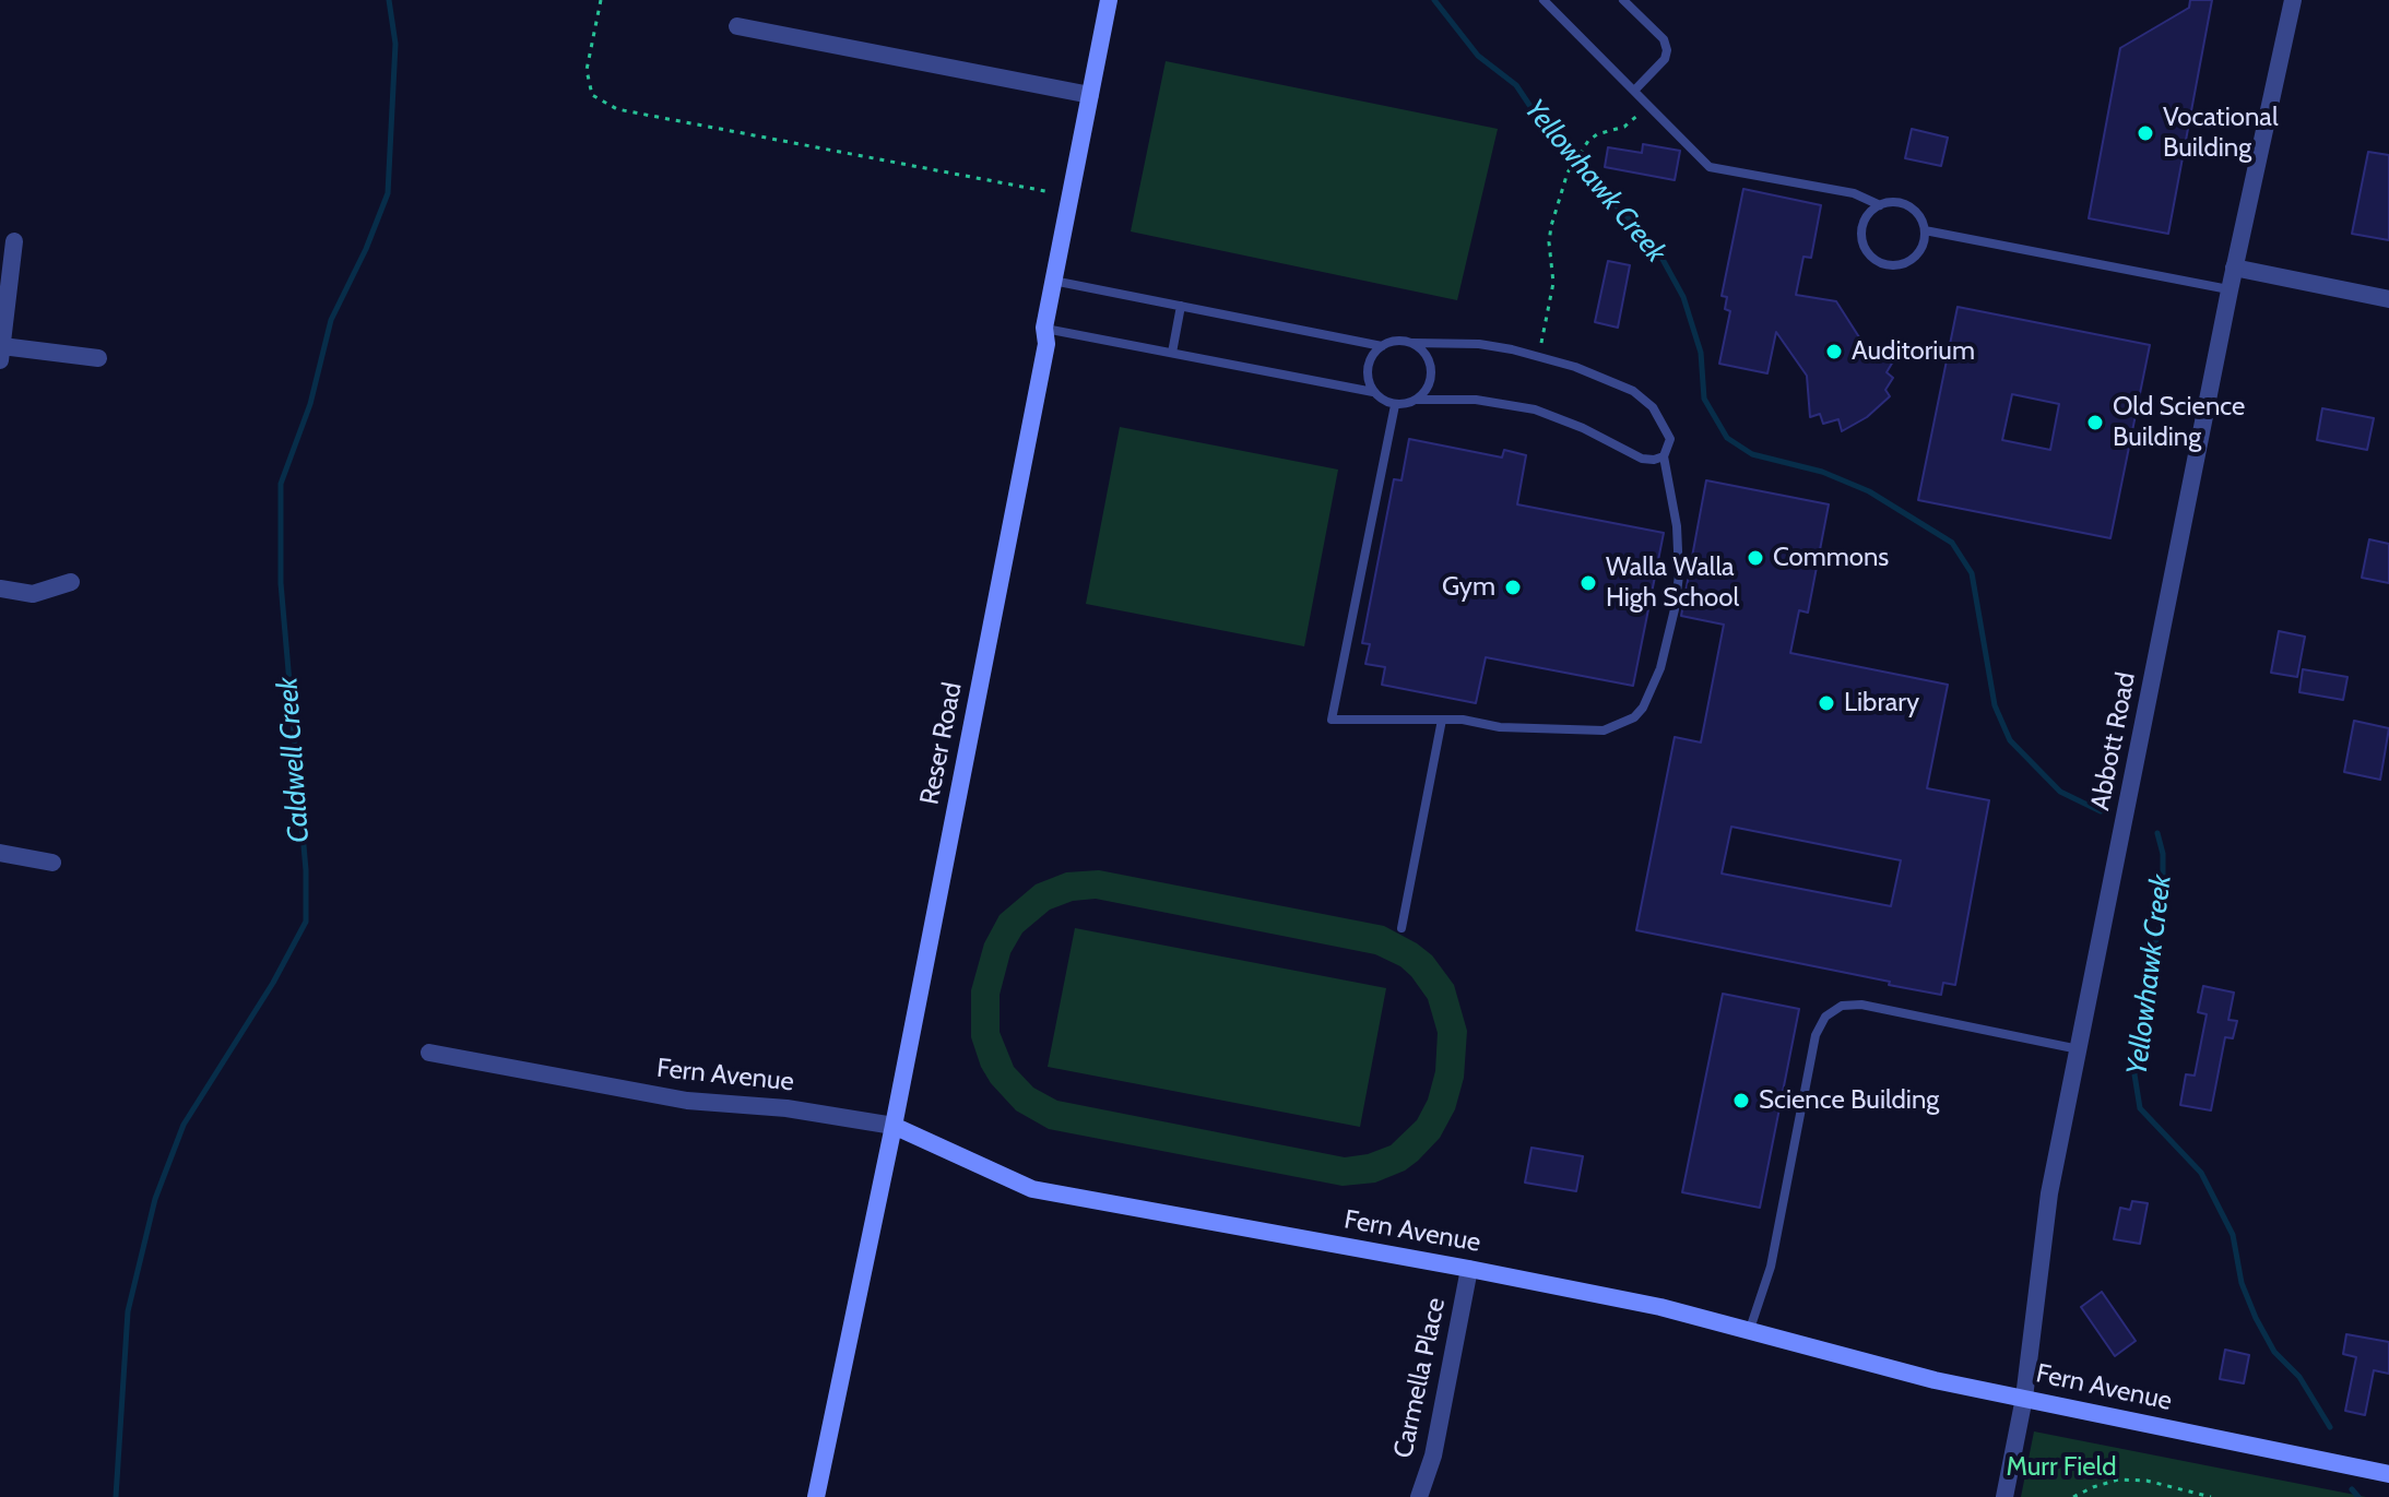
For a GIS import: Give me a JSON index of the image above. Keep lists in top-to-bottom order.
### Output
{
  "streets": {
    "main road": ["Reser Road", "Fern Avenue"],
    "street": ["Abbott Road", "Carmella Place"]
  },
  "crossings": [
    ["Abbott Road", "Fern Avenue"],
    ["Reser Road", "Fern Avenue"],
    ["Fern Avenue", "Carmella Place"]
  ],
  "water": ["Yellowhawk Creek", "Caldwell Creek"],
  "parks": ["Murr Field"],
  "places": [
    "Vocational Building",
    "Auditorium",
    "Old Science Building",
    "Commons",
    "Walla Walla High School",
    "Gym",
    "Library",
    "Science Building"
  ]
}
